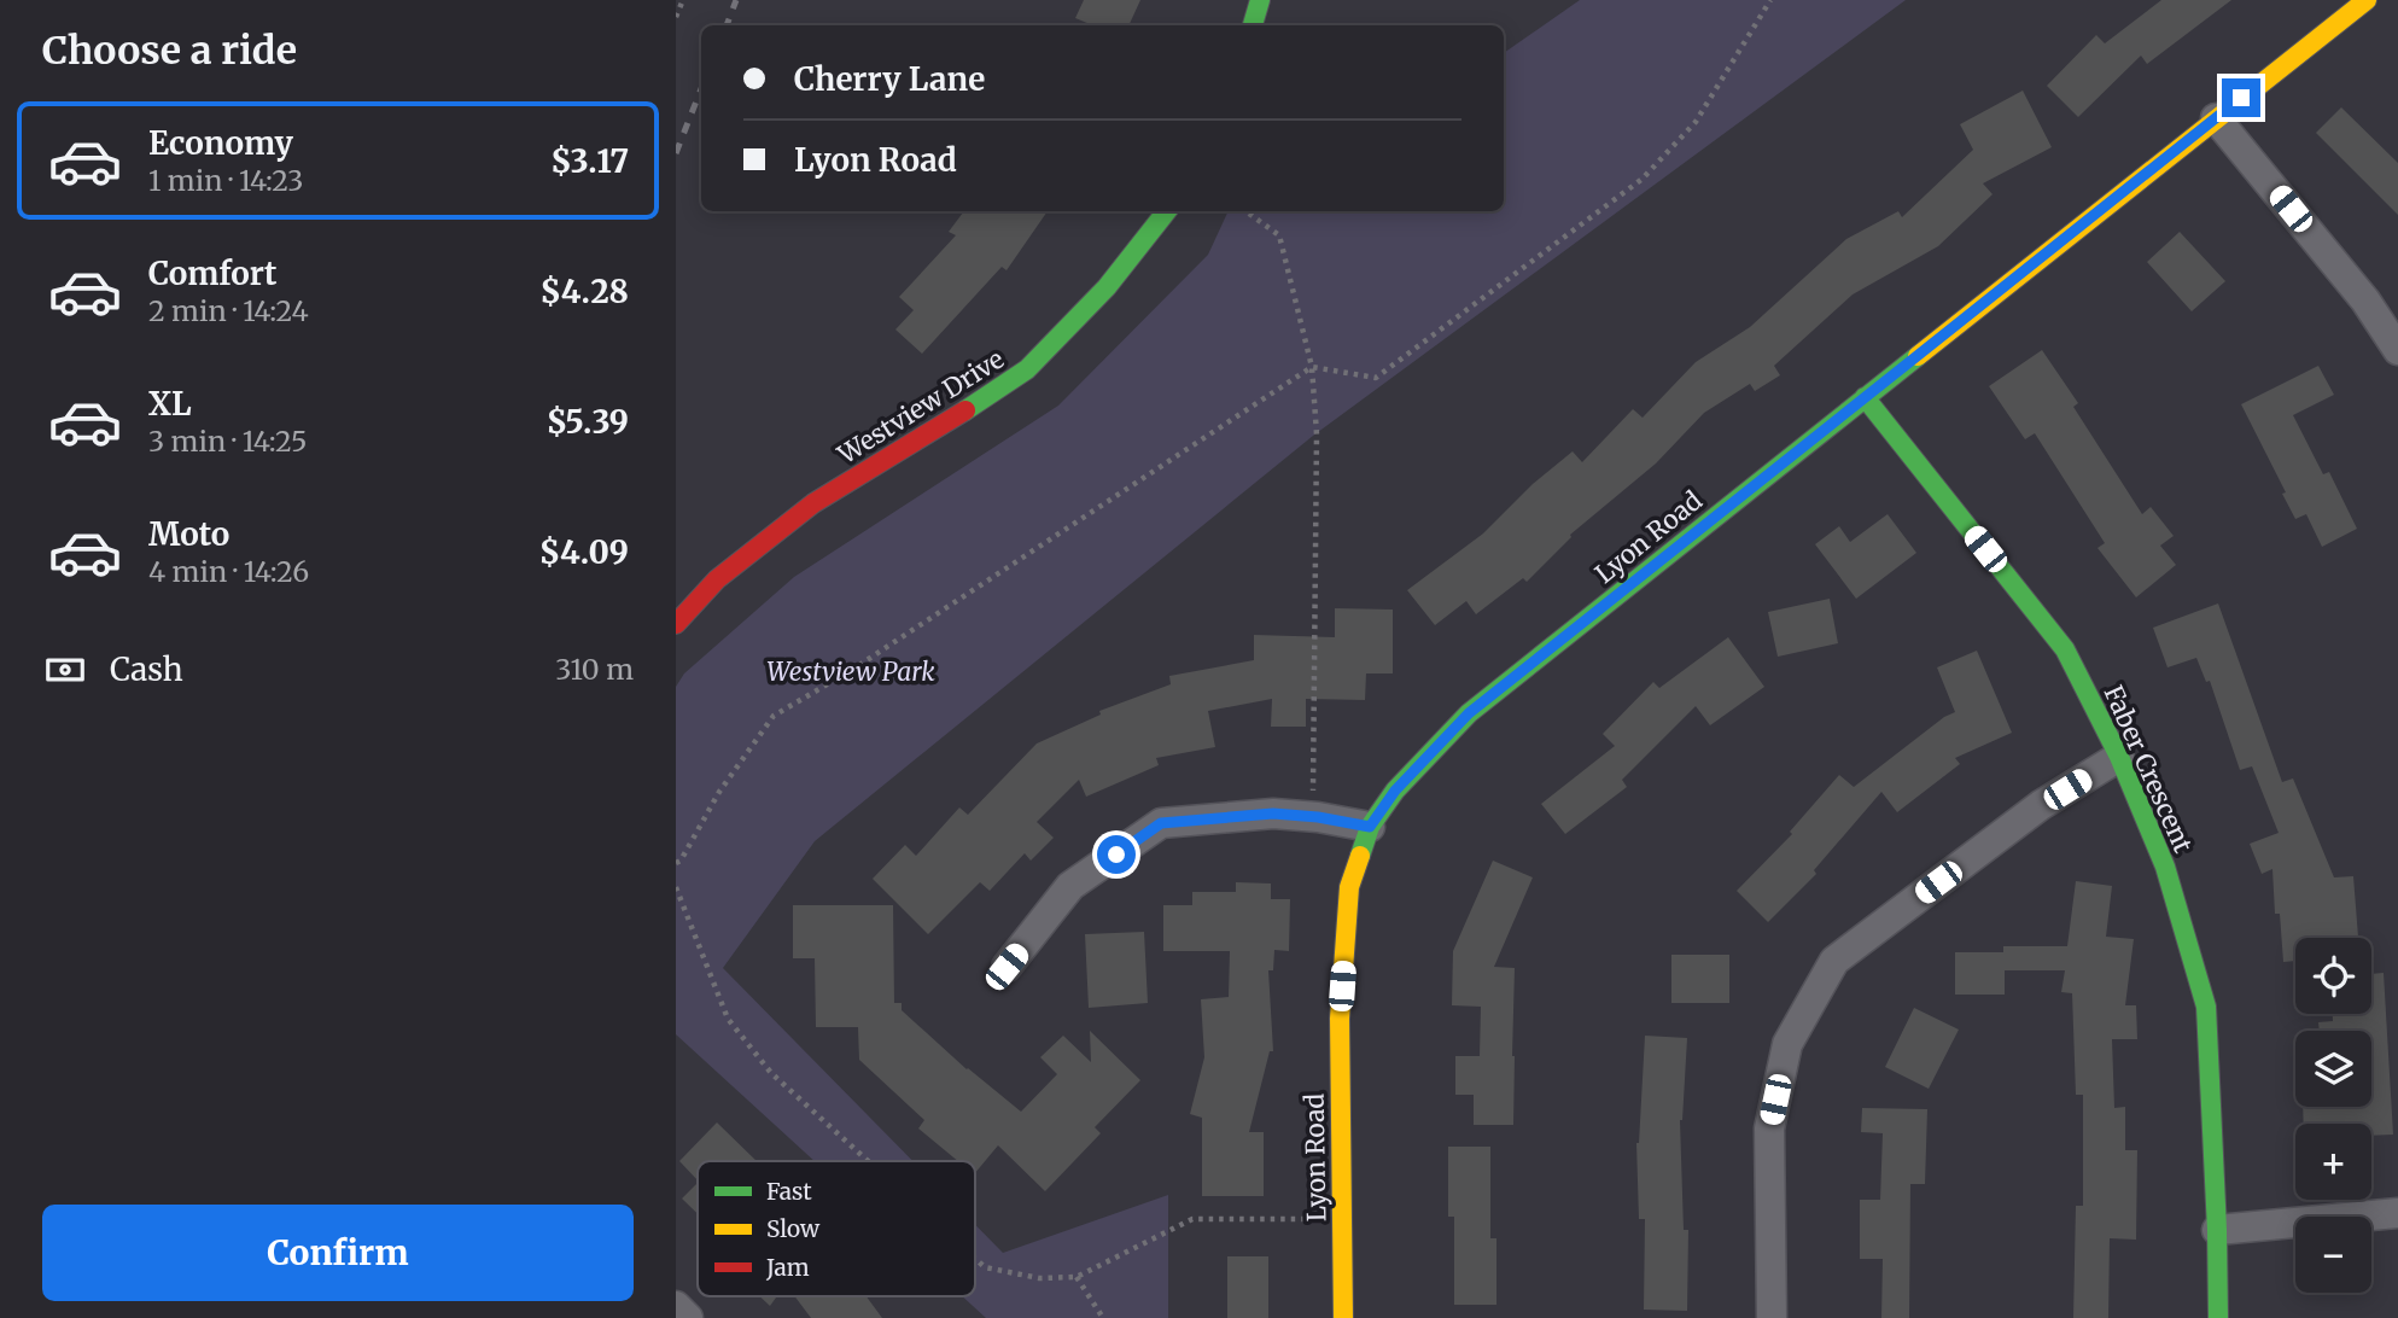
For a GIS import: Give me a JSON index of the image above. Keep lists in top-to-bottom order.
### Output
{
  "streets": {
    "street": ["Westview Drive", "Lyon Road", "Faber Crescent"]
  },
  "crossings": [
    ["Lyon Road", "Faber Crescent"]
  ],
  "parks": ["Westview Park"],
  "legend": ["Fast", "Slow", "Jam"],
  "page": {
    "heading": "Choose a ride",
    "banner": ["Cherry Lane", "Lyon Road"],
    "list": [
      {
        "name": "Economy",
        "note": "1 min · 14:23",
        "value": "$3.17"
      },
      {
        "name": "Comfort",
        "note": "2 min · 14:24",
        "value": "$4.28"
      },
      {
        "name": "XL",
        "note": "3 min · 14:25",
        "value": "$5.39"
      },
      {
        "name": "Moto",
        "note": "4 min · 14:26",
        "value": "$4.09"
      }
    ],
    "pay": ["Cash", "310 m"],
    "map_buttons": ["+", "−"],
    "buttons": "Confirm"
  }
}
